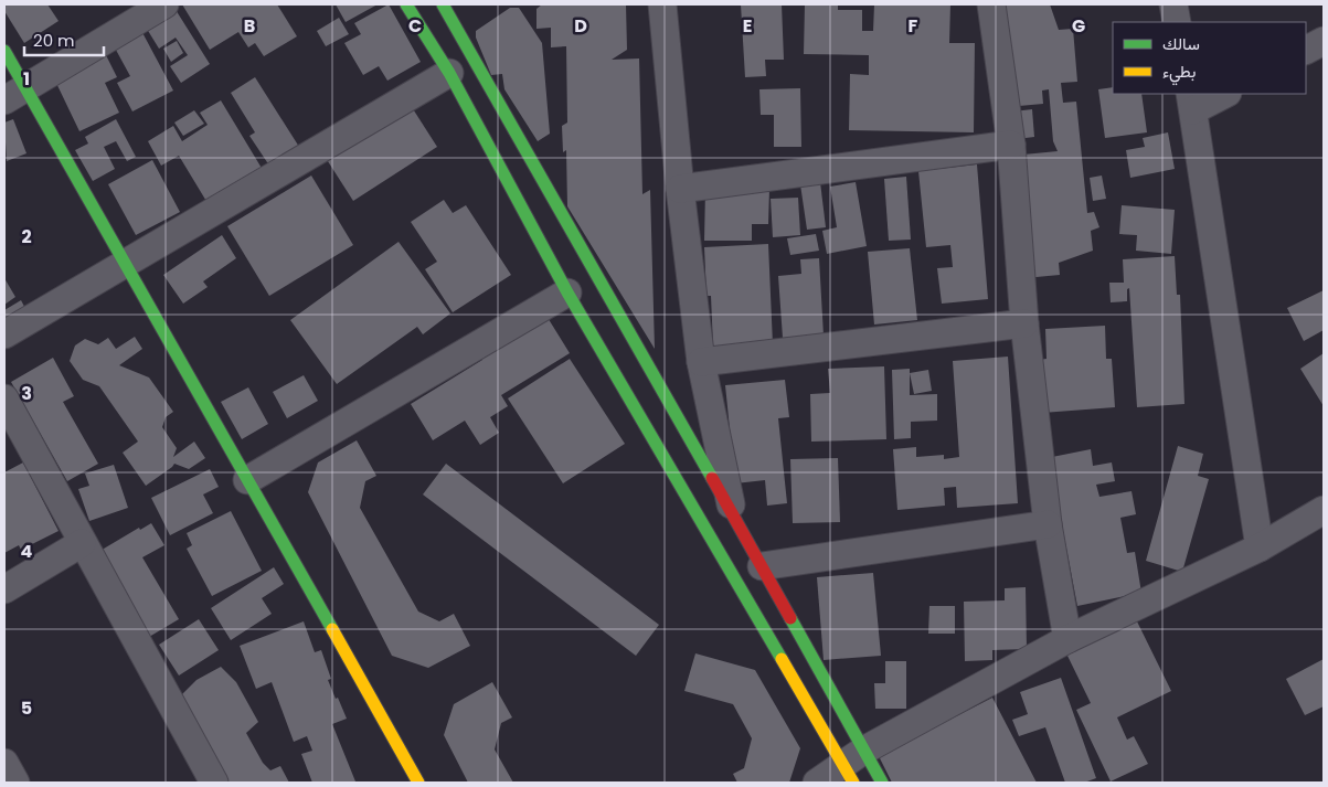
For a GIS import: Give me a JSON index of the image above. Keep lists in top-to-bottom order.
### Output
{
  "legend": ["سالك", "بطيء"],
  "scale_bar": "20 m",
  "grid": {
    "columns": [
      "B",
      "C",
      "D",
      "E",
      "F",
      "G"
    ],
    "rows": [
      "1",
      "2",
      "3",
      "4",
      "5"
    ]
  }
}
